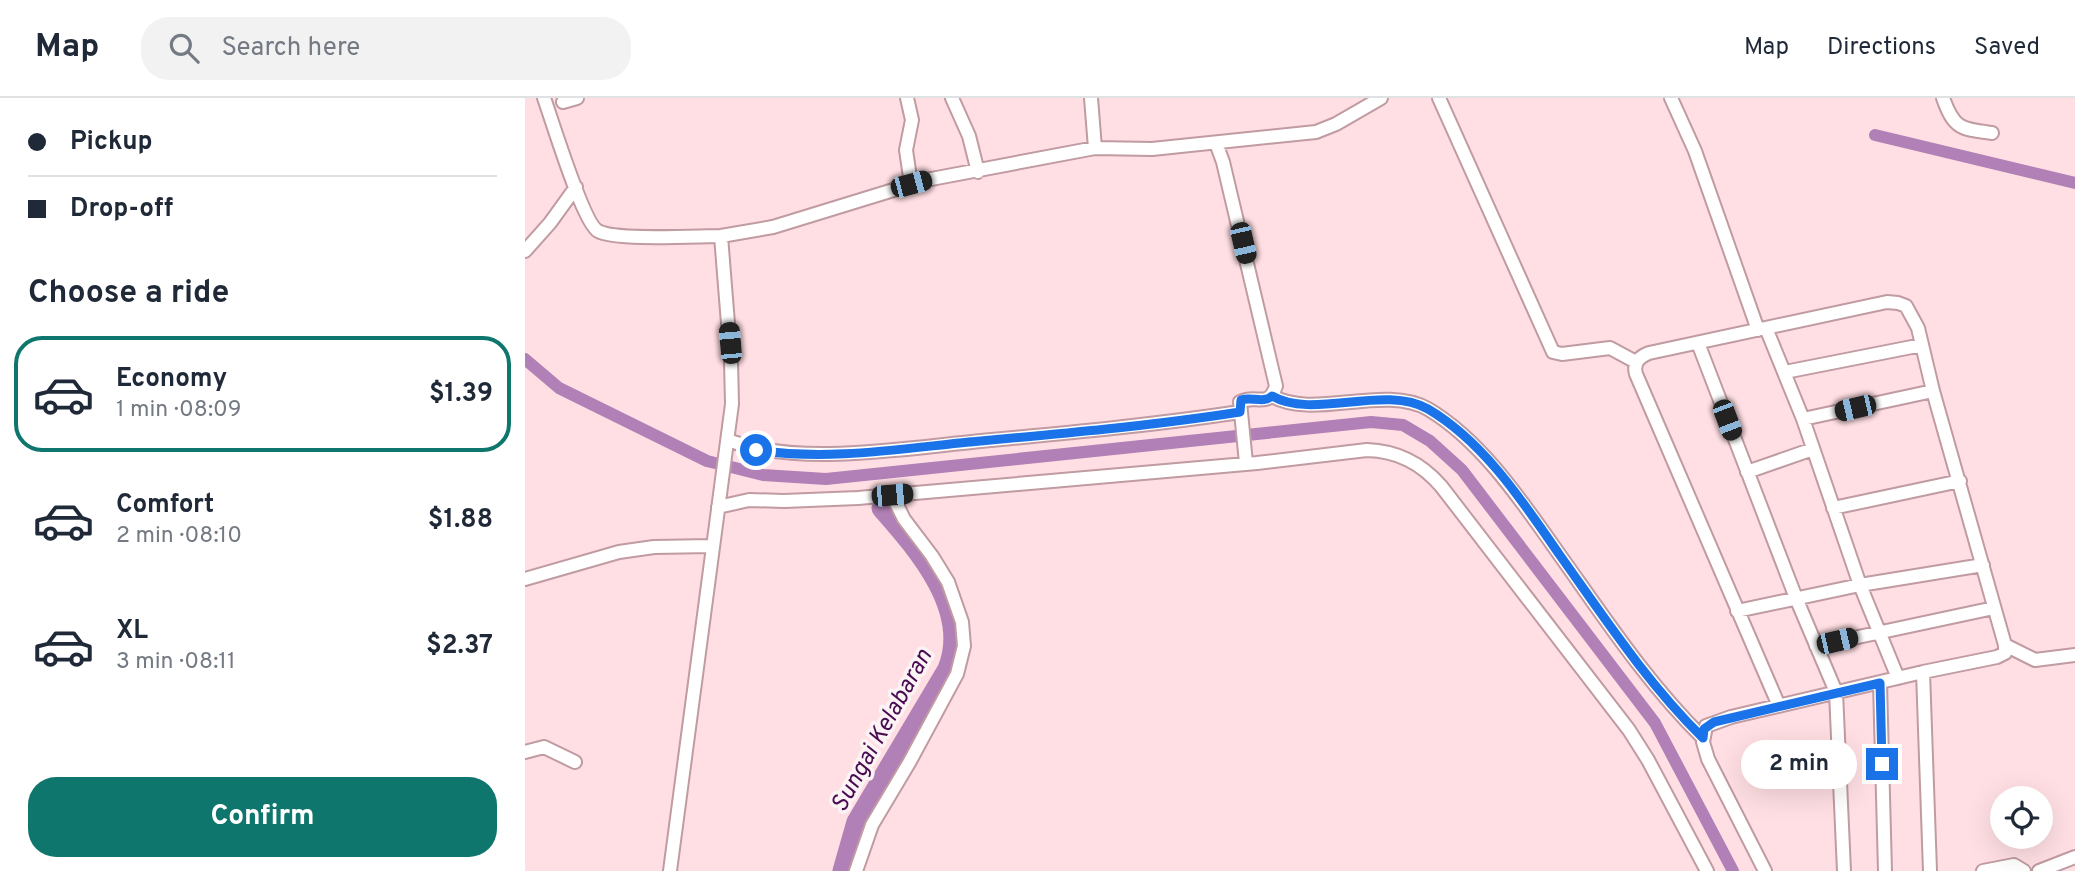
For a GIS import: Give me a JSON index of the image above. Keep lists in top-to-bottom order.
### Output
{
  "water": ["Sungai Kelabaran"],
  "page": {
    "header": "Map",
    "search": "Search here",
    "nav": ["Map", "Directions", "Saved"],
    "banner": ["Pickup", "Drop-off"],
    "heading": "Choose a ride",
    "list": [
      {
        "name": "Economy",
        "note": "1 min · 08:09",
        "value": "$1.39"
      },
      {
        "name": "Comfort",
        "note": "2 min · 08:10",
        "value": "$1.88"
      },
      {
        "name": "XL",
        "note": "3 min · 08:11",
        "value": "$2.37"
      }
    ],
    "bubble": "2 min",
    "buttons": "Confirm"
  }
}
